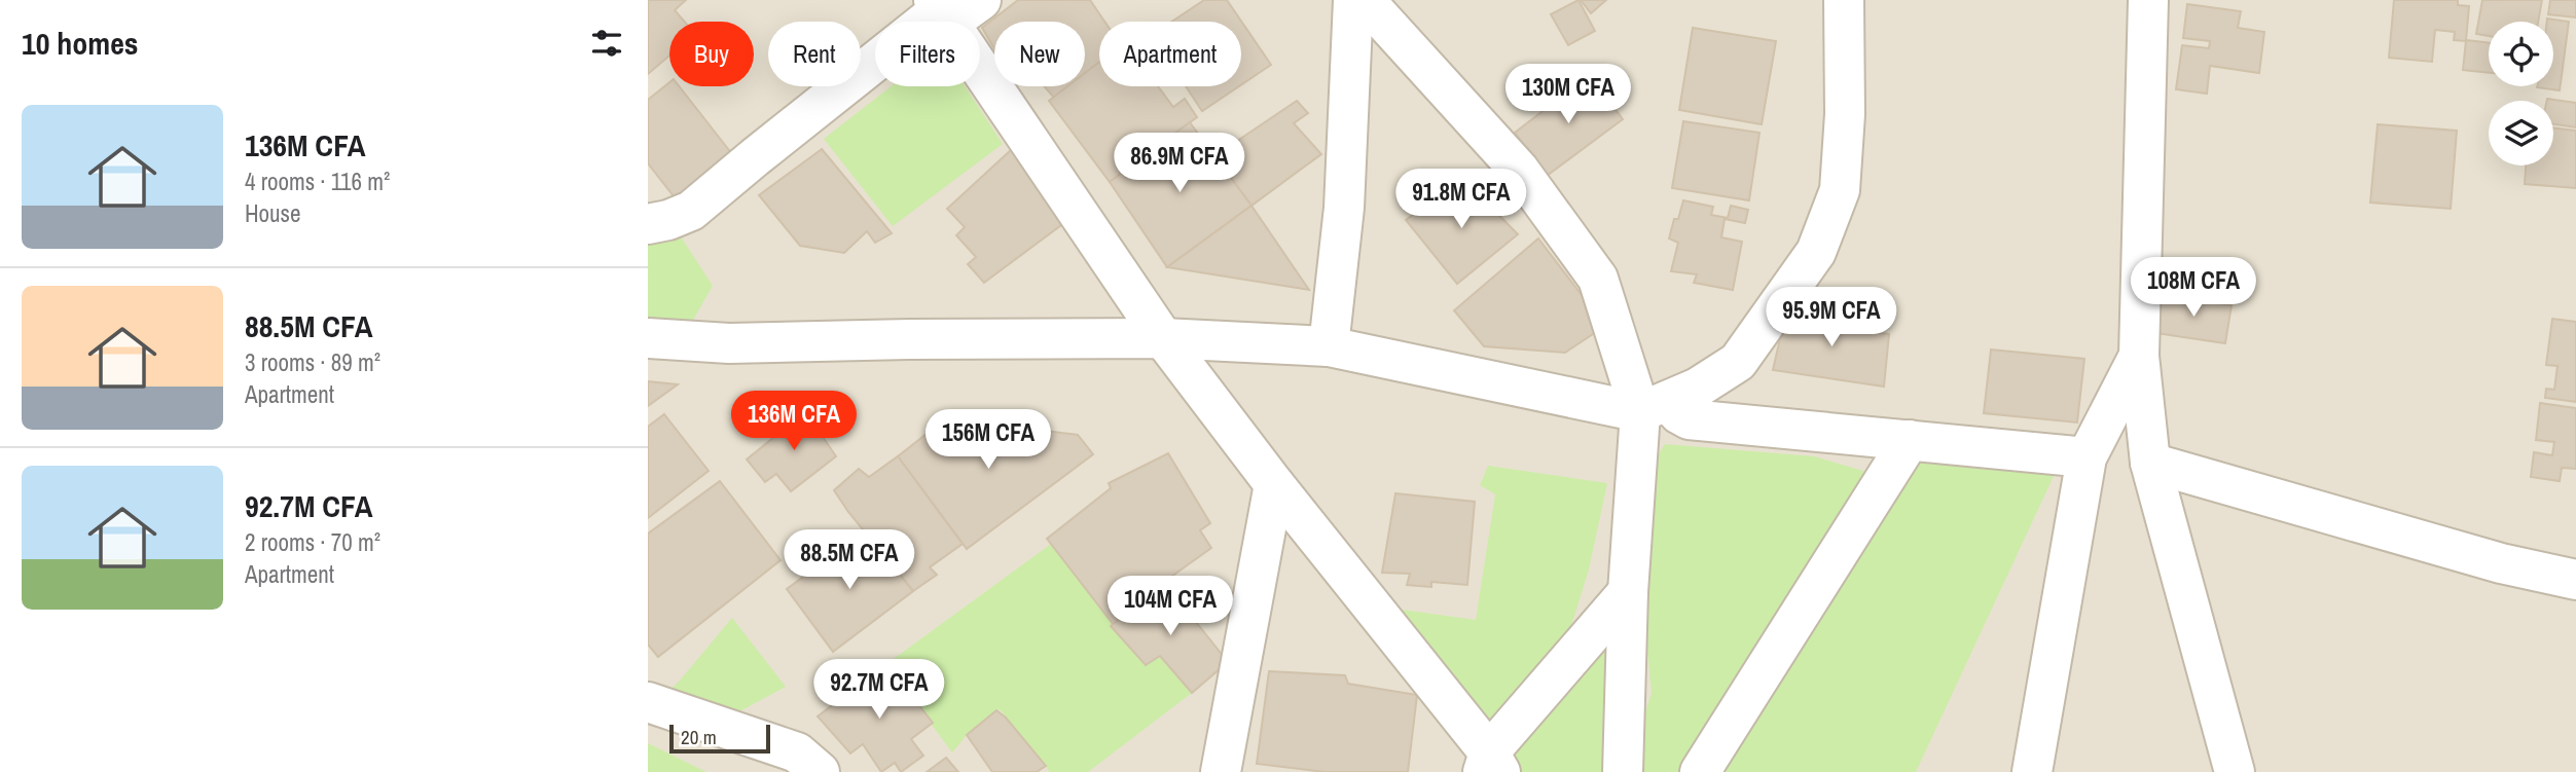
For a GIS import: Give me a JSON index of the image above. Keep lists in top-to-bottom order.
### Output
{
  "scale_bar": "20 m",
  "page": {
    "heading": "10 homes",
    "chip": [
      "Buy",
      "Rent",
      "Filters",
      "New",
      "Apartment"
    ],
    "price": [
      "130M CFA",
      "86.9M CFA",
      "91.8M CFA",
      "108M CFA",
      "95.9M CFA",
      "136M CFA",
      "156M CFA",
      "88.5M CFA",
      "104M CFA",
      "92.7M CFA"
    ],
    "list": [
      {
        "name": "136M CFA",
        "note": "4 rooms · 116 m² · House"
      },
      {
        "name": "88.5M CFA",
        "note": "3 rooms · 89 m² · Apartment"
      },
      {
        "name": "92.7M CFA",
        "note": "2 rooms · 70 m² · Apartment"
      }
    ],
    "scale": "20 m"
  }
}
